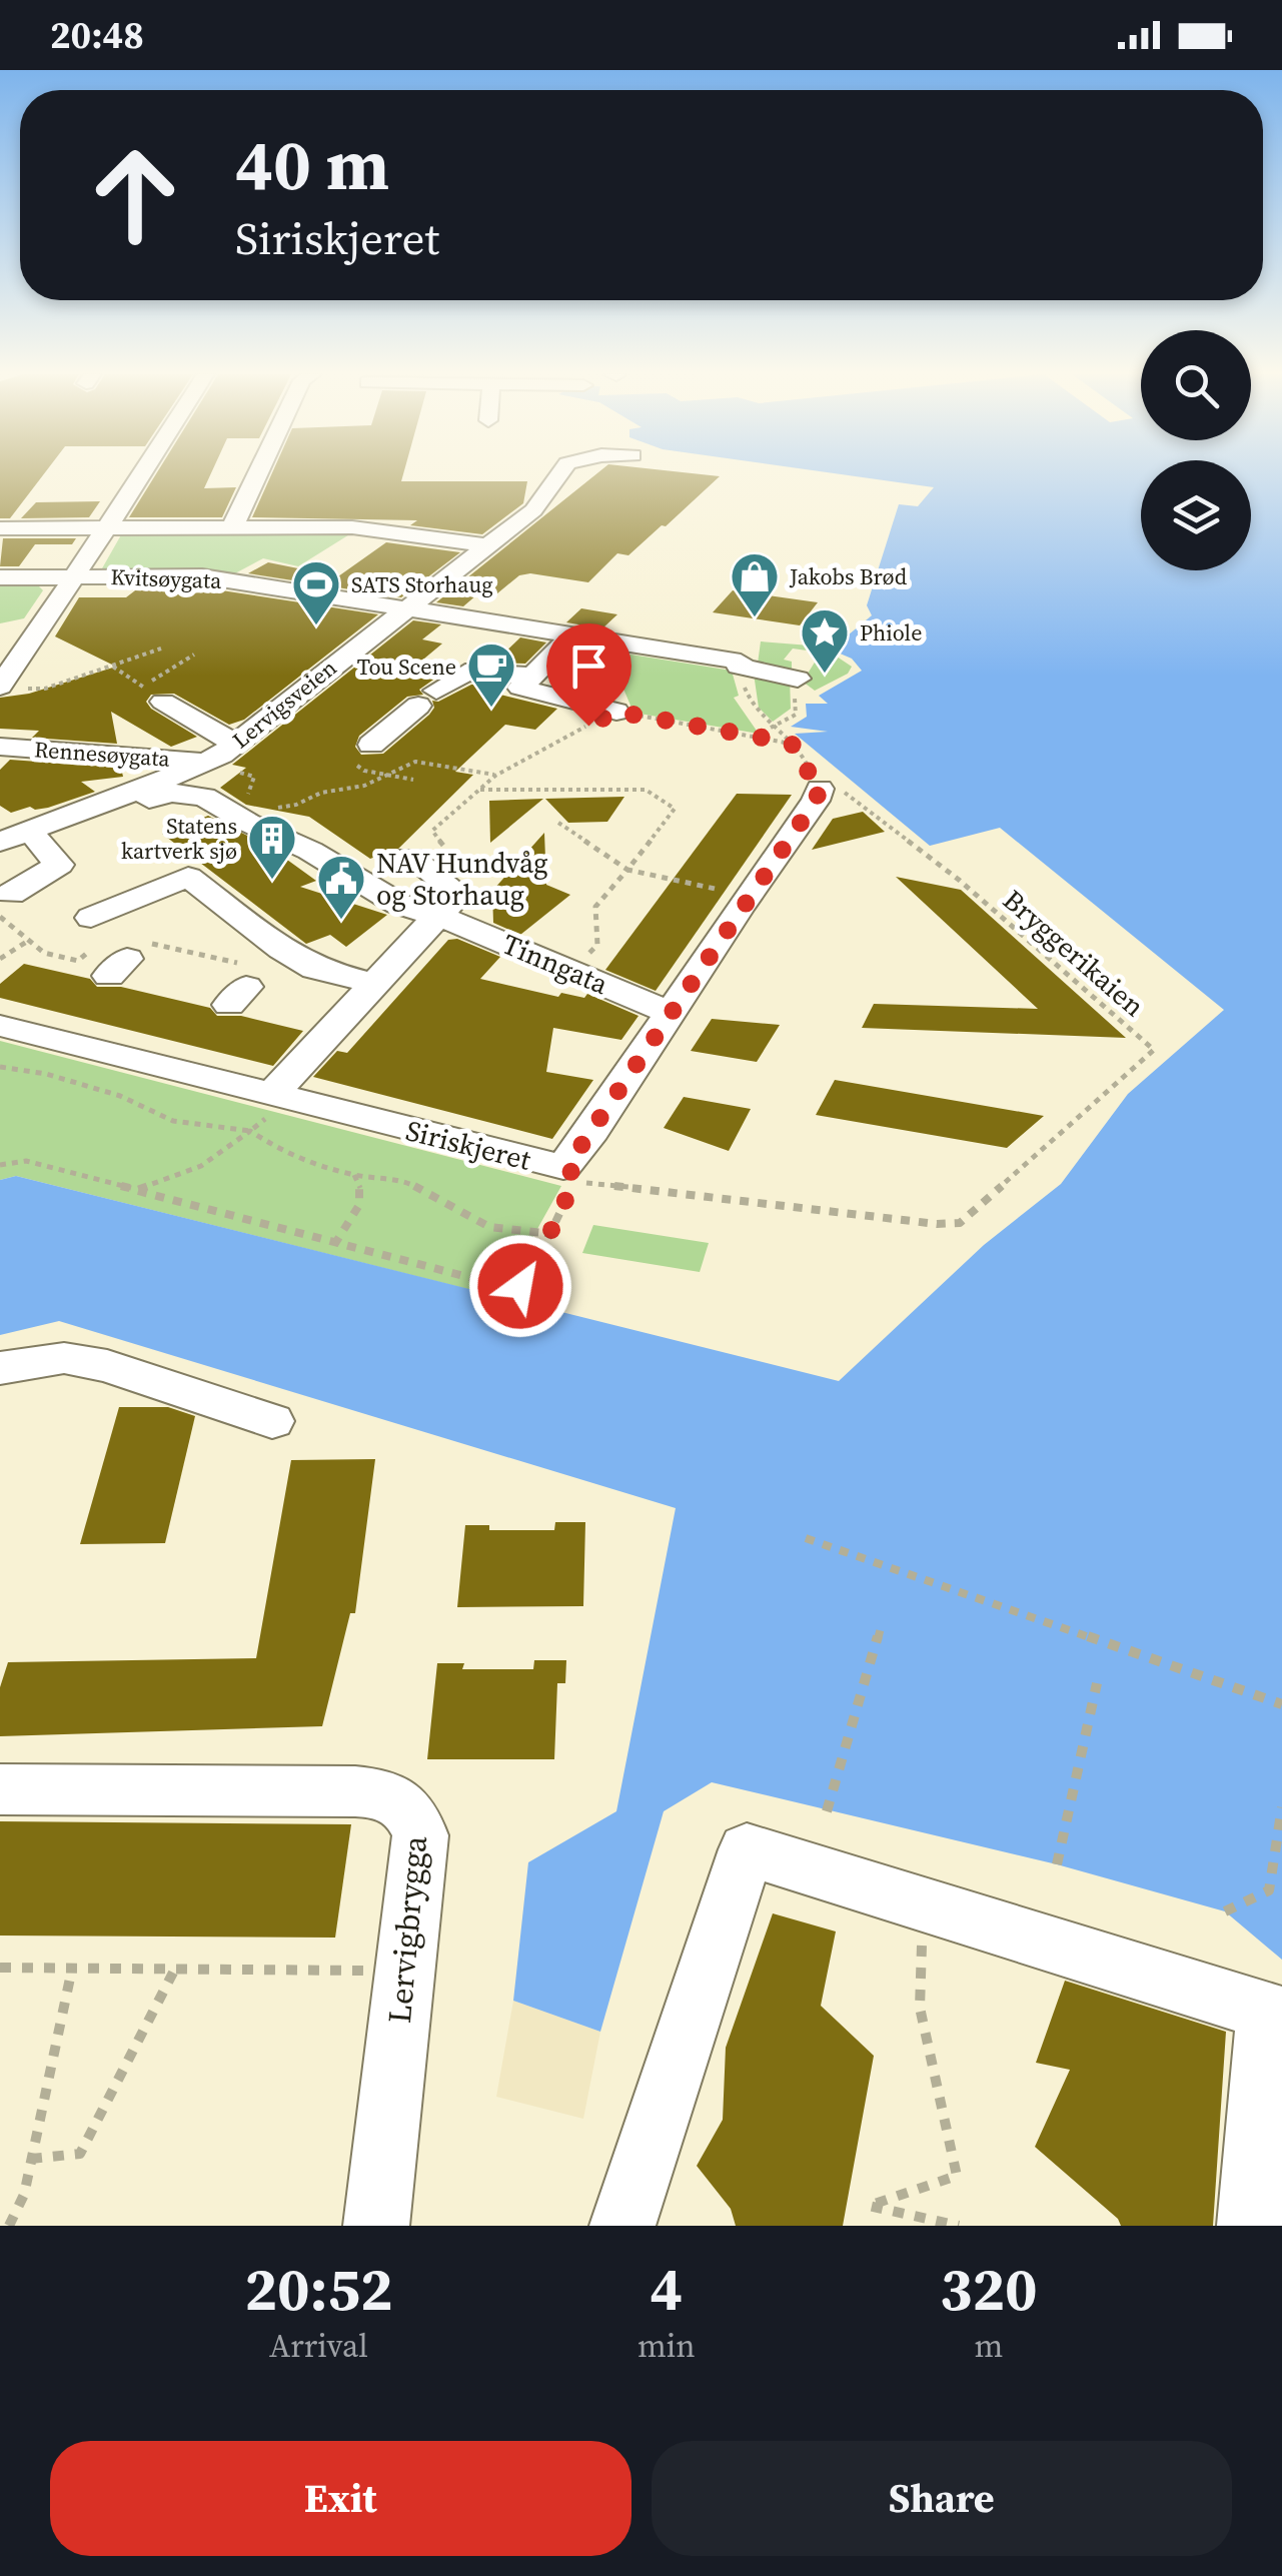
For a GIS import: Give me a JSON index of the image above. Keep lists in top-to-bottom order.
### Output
{
  "streets": {
    "street": [
      "Kvitsøygata",
      "Lervigsveien",
      "Rennesøygata",
      "Tinngata",
      "Siriskjeret",
      "Lervigbrygga"
    ],
    "path": ["Bryggerikaien"]
  },
  "crossings": [
    ["Kvitsøygata", "Lervigsveien"],
    ["Lervigsveien", "Rennesøygata"],
    ["Bryggerikaien", "Siriskjeret"],
    ["Tinngata", "Siriskjeret"]
  ],
  "places": {
    "shop": ["Jakobs Brød"],
    "sports": ["SATS Storhaug"],
    "place": ["Phiole"],
    "cafe": ["Tou Scene"],
    "building": ["Statens kartverk sjø"],
    "public building": ["NAV Hundvåg og Storhaug"]
  },
  "page": {
    "status": "20:48",
    "turn": ["40 m", "Siriskjeret"],
    "eta": [
      "20:52",
      "Arrival",
      "4",
      "min",
      "320",
      "m"
    ],
    "buttons": ["Exit", "Share"]
  }
}
